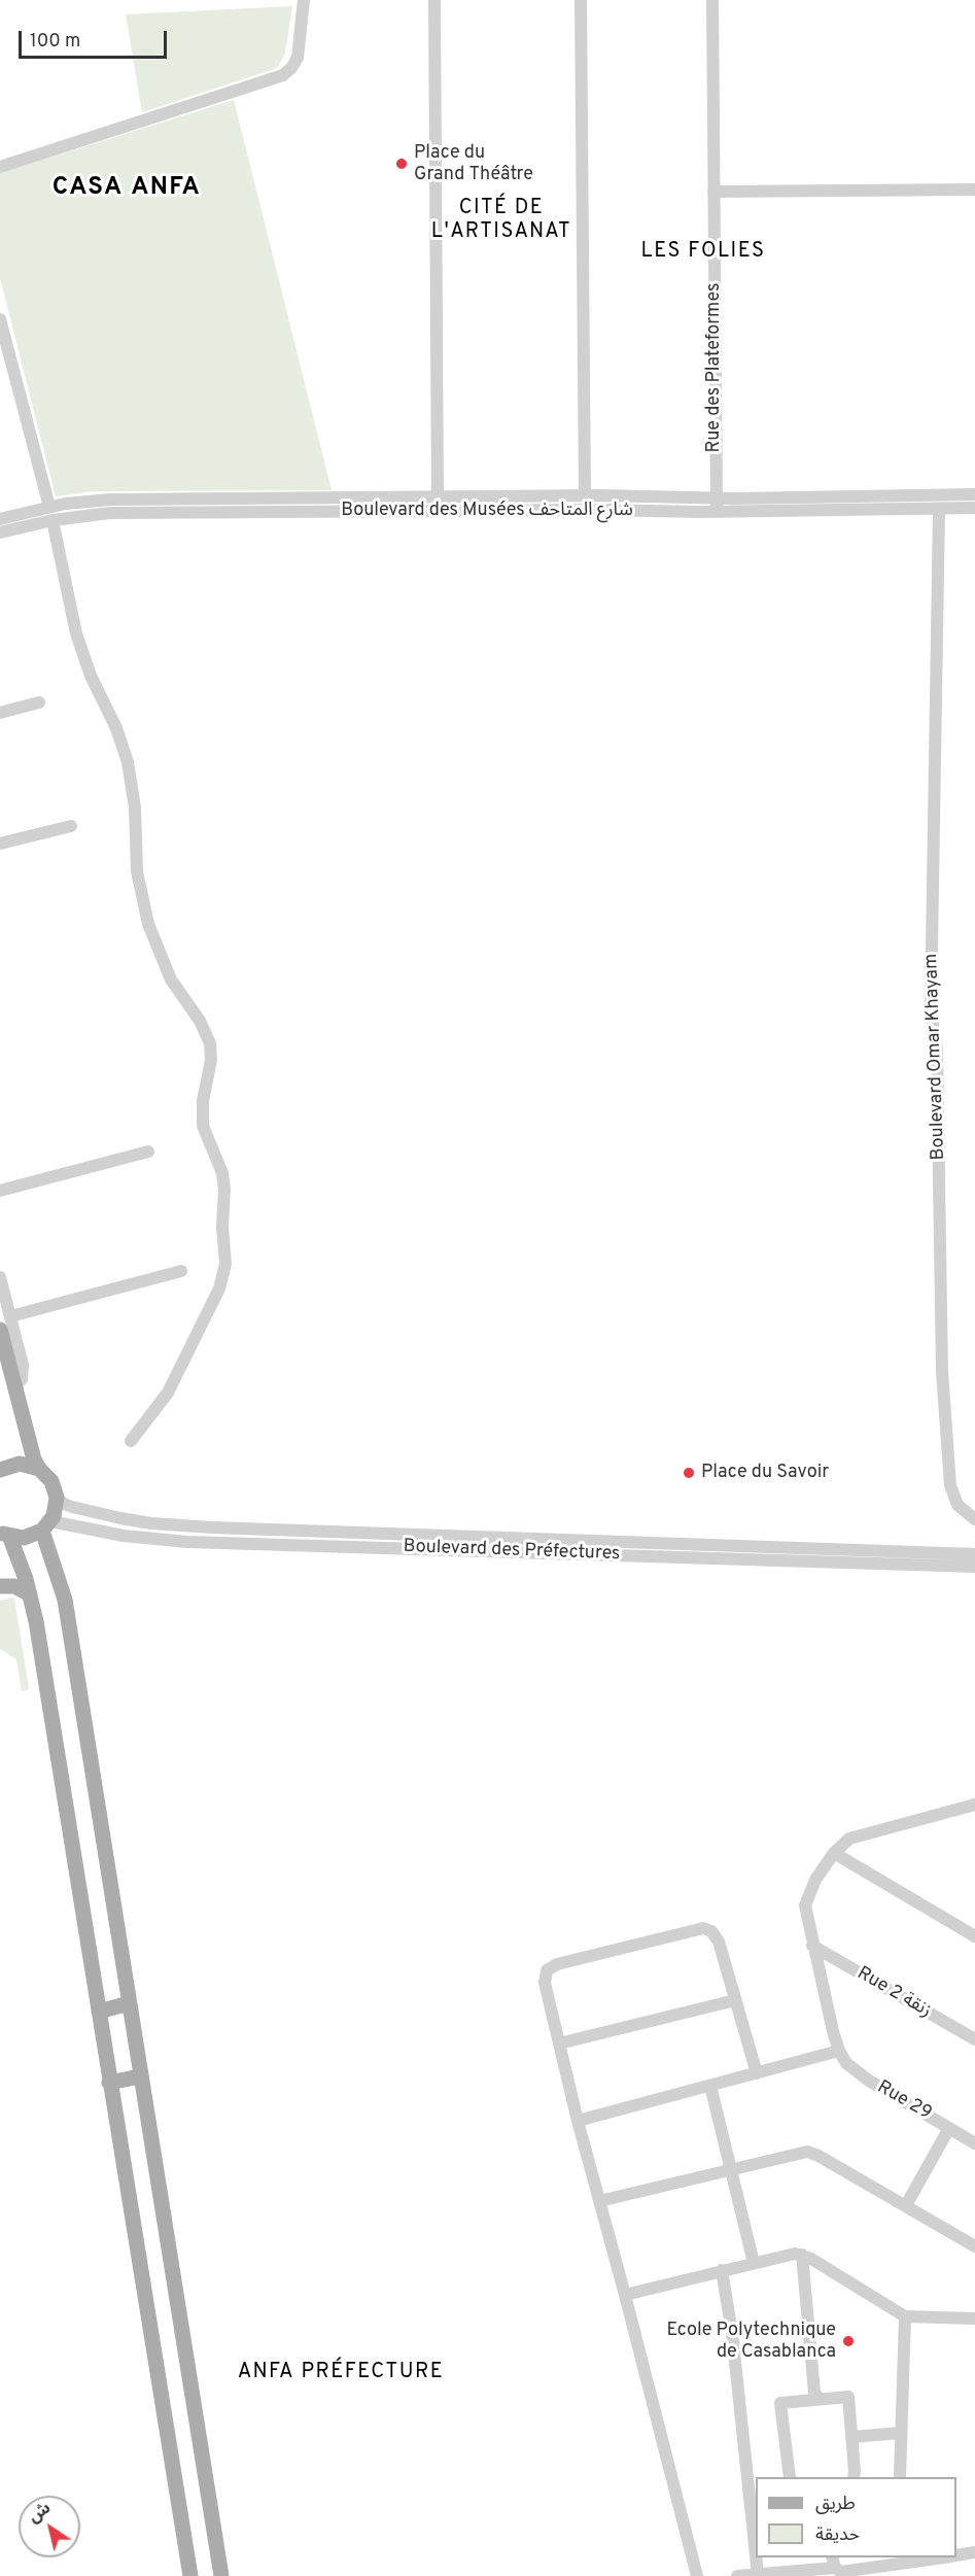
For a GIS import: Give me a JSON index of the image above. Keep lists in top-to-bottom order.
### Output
{
  "streets": {
    "street": [
      "Rue des Plateformes",
      "Boulevard des Musées شارع المتاحف",
      "Boulevard Omar Khayam",
      "Boulevard des Préfectures",
      "Rue 2 زنقة",
      "Rue 29"
    ]
  },
  "crossings": [
    ["Rue des Plateformes", "Boulevard des Musées شارع المتاحف"],
    ["Boulevard des Musées شارع المتاحف", "Boulevard Omar Khayam"]
  ],
  "districts": [
    "CASA ANFA",
    "CITÉ DE L'ARTISANAT",
    "LES FOLIES",
    "ANFA PRÉFECTURE"
  ],
  "places": ["Place du Grand Théâtre", "Place du Savoir", "Ecole Polytechnique de Casablanca"],
  "legend": ["طريق", "حديقة"],
  "scale_bar": "100 m",
  "north": "top left"
}
